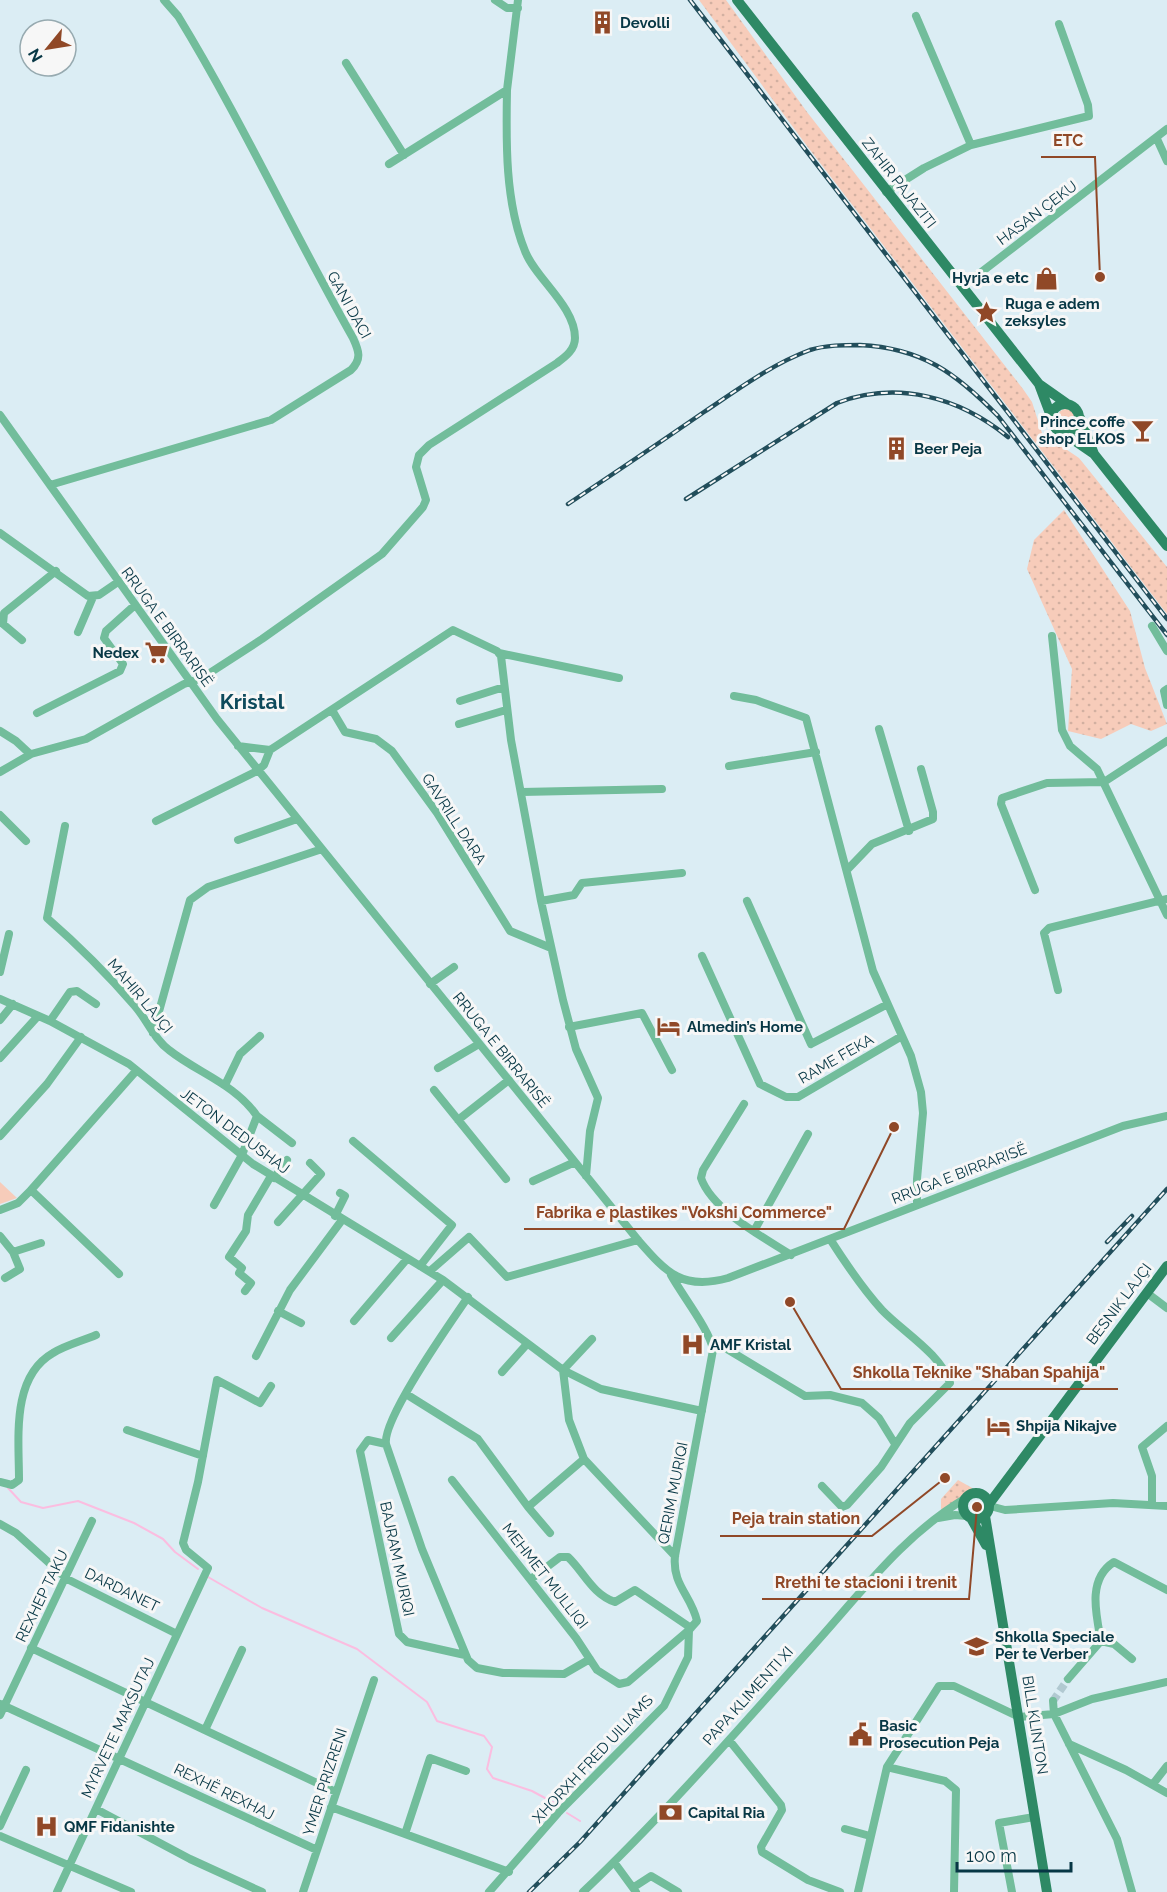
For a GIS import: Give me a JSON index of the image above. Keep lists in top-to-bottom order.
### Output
{
  "streets": {
    "main road": [
      "ZAHIR PAJAZITI",
      "BESNIK LAJÇI",
      "PAPA KLIMENTI XI",
      "BILL KLINTON"
    ],
    "street": [
      "HASAN ÇEKU",
      "GANI DACI",
      "RRUGA E BIRRARISË",
      "GAVRILL DARA",
      "MAHIR LAJÇI",
      "RAME FEKA",
      "JETON DEDUSHAJ",
      "QERIM MURIQI",
      "BAJRAM MURIQI",
      "MEHMET MULLIQI",
      "DARDANET",
      "REXHEP TAKU",
      "MYRVETE MAKSUTAJ",
      "XHORXH FRED UILIAMS",
      "YMER PRIZRENI",
      "REXHË REXHAJ"
    ]
  },
  "crossings": [
    ["ZAHIR PAJAZITI", "HASAN ÇEKU"],
    ["GANI DACI", "RRUGA E BIRRARISË"],
    ["JETON DEDUSHAJ", "QERIM MURIQI"],
    ["BESNIK LAJÇI", "PAPA KLIMENTI XI"],
    ["BESNIK LAJÇI", "BILL KLINTON"],
    ["QERIM MURIQI", "MEHMET MULLIQI"],
    ["QERIM MURIQI", "XHORXH FRED UILIAMS"],
    ["BAJRAM MURIQI", "MEHMET MULLIQI"],
    ["MEHMET MULLIQI", "XHORXH FRED UILIAMS"],
    ["DARDANET", "REXHEP TAKU"],
    ["DARDANET", "MYRVETE MAKSUTAJ"],
    ["REXHEP TAKU", "REXHË REXHAJ"],
    ["PAPA KLIMENTI XI", "BILL KLINTON"],
    ["MYRVETE MAKSUTAJ", "REXHË REXHAJ"],
    ["YMER PRIZRENI", "REXHË REXHAJ"]
  ],
  "districts": ["Kristal"],
  "places": {
    "building": ["Devolli", "Beer Peja"],
    "other": [
      "ETC",
      "Fabrika e plastikes \"Vokshi Commerce\"",
      "Shkolla Teknike \"Shaban Spahija\"",
      "Peja train station",
      "Rrethi te stacioni i trenit"
    ],
    "shop": ["Hyrja e etc"],
    "place": ["Ruga e adem zeksyles"],
    "bar": ["Prince coffe shop ELKOS"],
    "supermarket": ["Nedex"],
    "hotel": ["Almedin’s Home", "Shpija Nikajve"],
    "hospital": ["AMF Kristal", "QMF Fidanishte"],
    "school or university": ["Shkolla Speciale Per te Verber"],
    "public building": ["Basic Prosecution Peja"],
    "bank": ["Capital Ria"]
  },
  "scale_bar": "100 m",
  "north": "bottom left"
}
